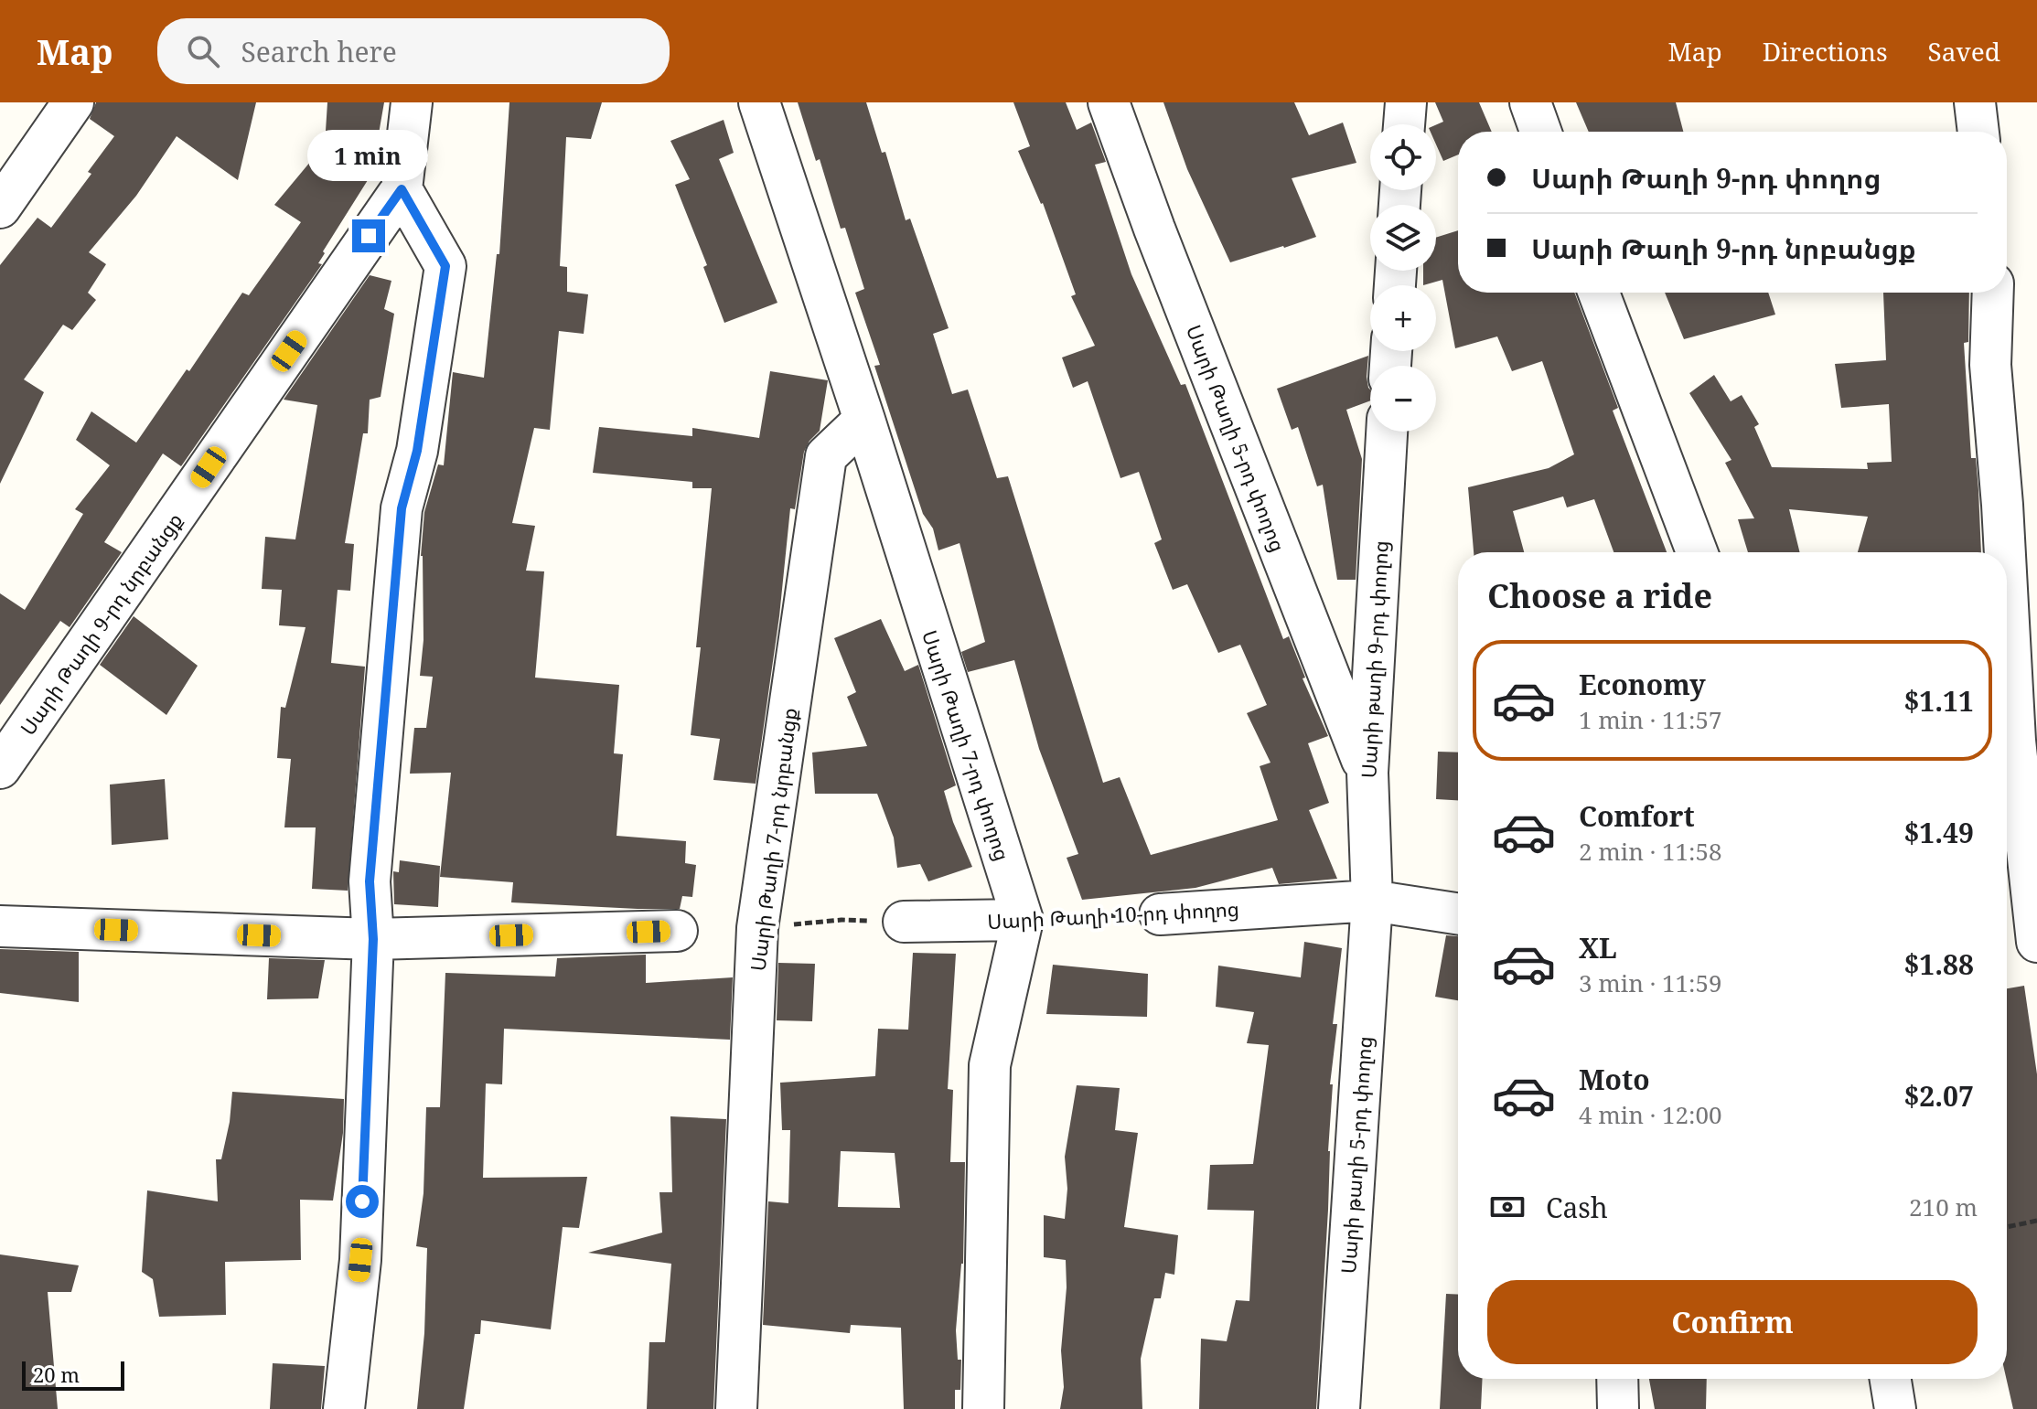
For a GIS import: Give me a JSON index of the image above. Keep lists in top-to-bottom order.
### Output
{
  "streets": {
    "street": [
      "Սարի Թաղի 5-րդ փողոց",
      "Սարի Թաղի 9-րդ նրբանցք",
      "Սարի թաղի 9-րդ փողոց",
      "Սարի Թաղի 7-րդ փողոց",
      "Սարի Թաղի 7-րդ նրբանցք",
      "Սարի Թաղի 10-րդ փողոց",
      "Սարի թաղի 5-րդ փողոց"
    ]
  },
  "crossings": [
    ["Սարի Թաղի 5-րդ փողոց", "Սարի թաղի 9-րդ փողոց"],
    ["Սարի թաղի 9-րդ փողոց", "Սարի Թաղի 10-րդ փողոց"],
    ["Սարի թաղի 9-րդ փողոց", "Սարի թաղի 5-րդ փողոց"],
    ["Սարի Թաղի 7-րդ փողոց", "Սարի Թաղի 7-րդ նրբանցք"],
    ["Սարի Թաղի 7-րդ փողոց", "Սարի Թաղի 10-րդ փողոց"],
    ["Սարի Թաղի 10-րդ փողոց", "Սարի թաղի 5-րդ փողոց"]
  ],
  "scale_bar": "20 m",
  "page": {
    "header": "Map",
    "search": "Search here",
    "nav": ["Map", "Directions", "Saved"],
    "map_buttons": ["+", "−"],
    "bubble": "1 min",
    "banner": ["Սարի Թաղի 9-րդ փողոց", "Սարի Թաղի 9-րդ նրբանցք"],
    "heading": "Choose a ride",
    "list": [
      {
        "name": "Economy",
        "note": "1 min · 11:57",
        "value": "$1.11"
      },
      {
        "name": "Comfort",
        "note": "2 min · 11:58",
        "value": "$1.49"
      },
      {
        "name": "XL",
        "note": "3 min · 11:59",
        "value": "$1.88"
      },
      {
        "name": "Moto",
        "note": "4 min · 12:00",
        "value": "$2.07"
      }
    ],
    "pay": ["Cash", "210 m"],
    "buttons": "Confirm",
    "scale": "20 m"
  }
}
